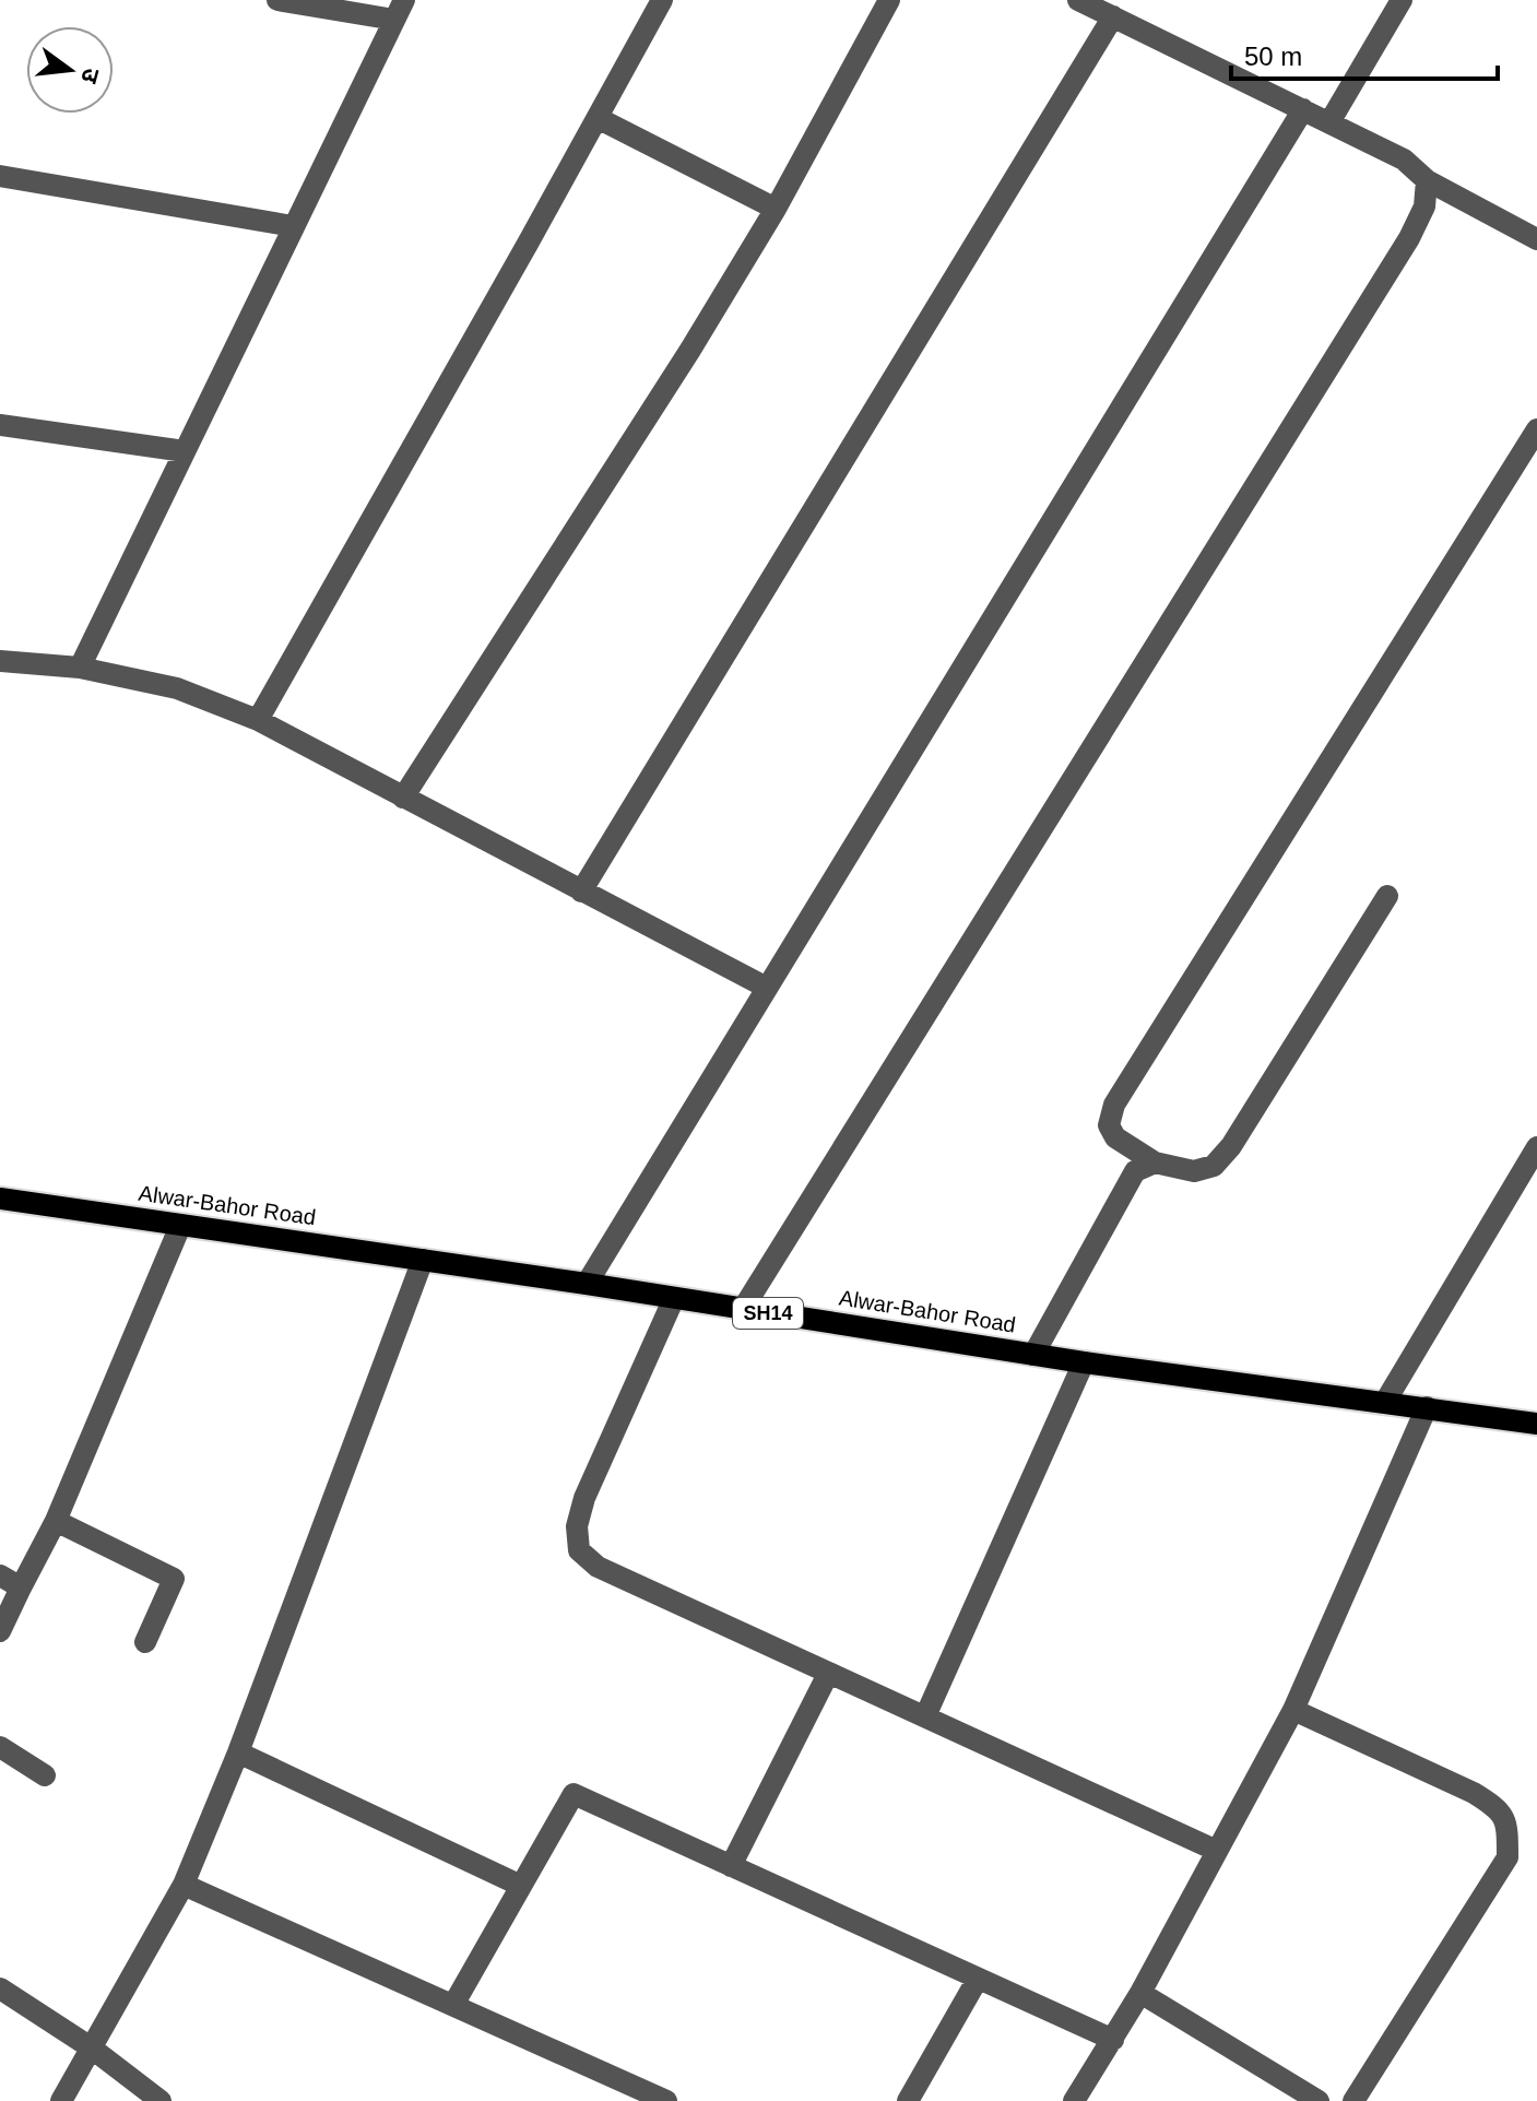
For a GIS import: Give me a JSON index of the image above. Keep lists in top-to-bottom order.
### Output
{
  "streets": {
    "main road": ["Alwar-Bahor Road", "SH14"]
  },
  "scale_bar": "50 m",
  "north": "right"
}
